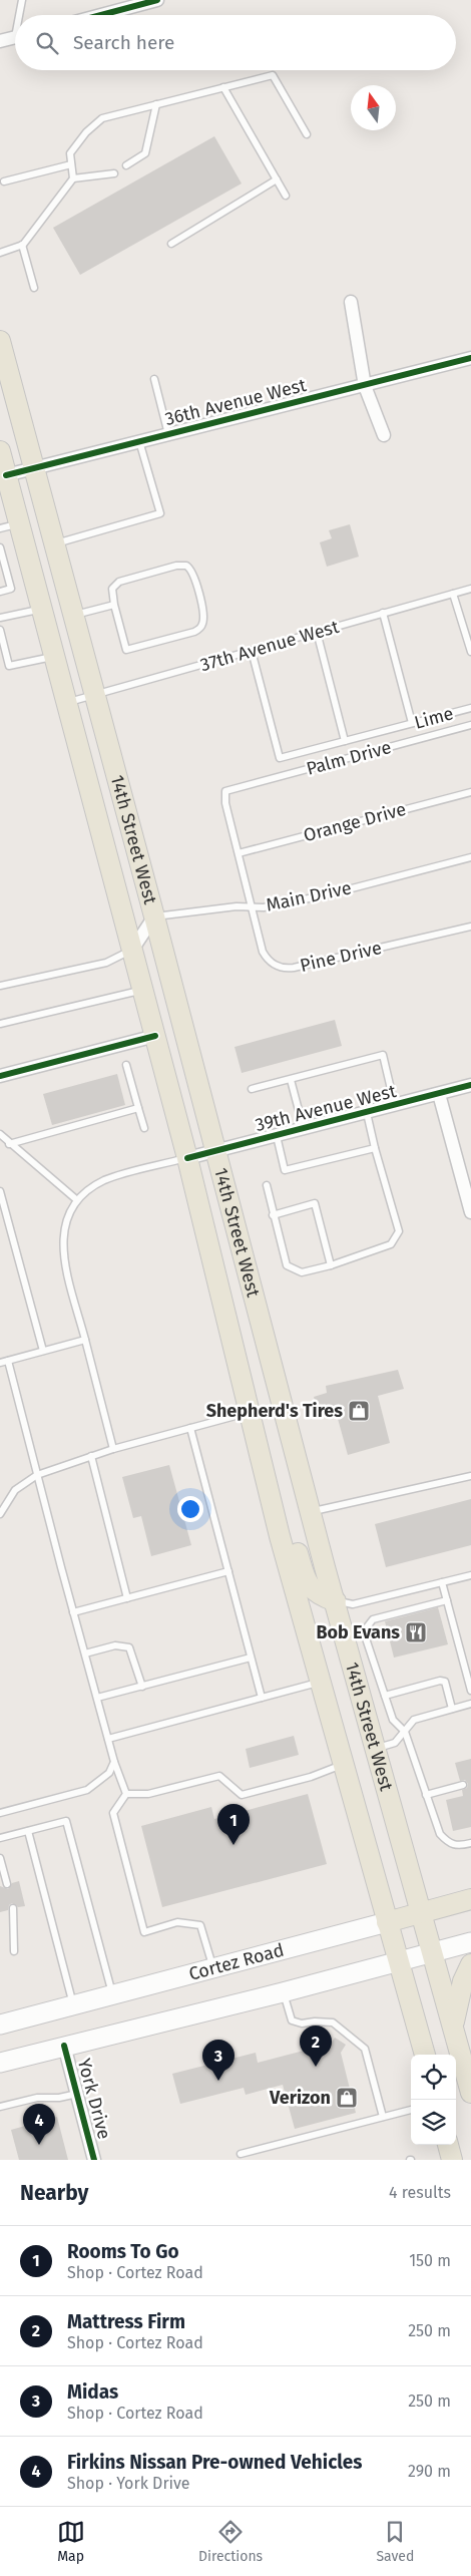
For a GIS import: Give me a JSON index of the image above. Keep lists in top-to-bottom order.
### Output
{
  "streets": {
    "main road": ["14th Street West", "Cortez Road"],
    "street": ["36th Avenue West", "39th Avenue West", "York Drive"],
    "lane": [
      "37th Avenue West",
      "Lime",
      "Palm Drive",
      "Orange Drive",
      "Main Drive",
      "Pine Drive"
    ]
  },
  "crossings": [
    ["36th Avenue West", "14th Street West"],
    ["37th Avenue West", "Lime"],
    ["37th Avenue West", "14th Street West"],
    ["Palm Drive", "Orange Drive"],
    ["14th Street West", "Main Drive"],
    ["14th Street West", "39th Avenue West"],
    ["14th Street West", "Cortez Road"],
    ["Main Drive", "Pine Drive"]
  ],
  "places": {
    "shop": ["Shepherd's Tires", "Verizon"],
    "restaurant": ["Bob Evans"]
  },
  "north": "top",
  "page": {
    "search": "Search here",
    "pins": [
      "1",
      "2",
      "3",
      "4"
    ],
    "heading": ["Nearby", "4 results"],
    "list": [
      {
        "mark": "1",
        "name": "Rooms To Go",
        "note": "Shop · Cortez Road",
        "value": "150 m"
      },
      {
        "mark": "2",
        "name": "Mattress Firm",
        "note": "Shop · Cortez Road",
        "value": "250 m"
      },
      {
        "mark": "3",
        "name": "Midas",
        "note": "Shop · Cortez Road",
        "value": "250 m"
      },
      {
        "mark": "4",
        "name": "Firkins Nissan Pre-owned Vehicles",
        "note": "Shop · York Drive",
        "value": "290 m"
      }
    ],
    "nav": ["Map", "Directions", "Saved"]
  }
}
